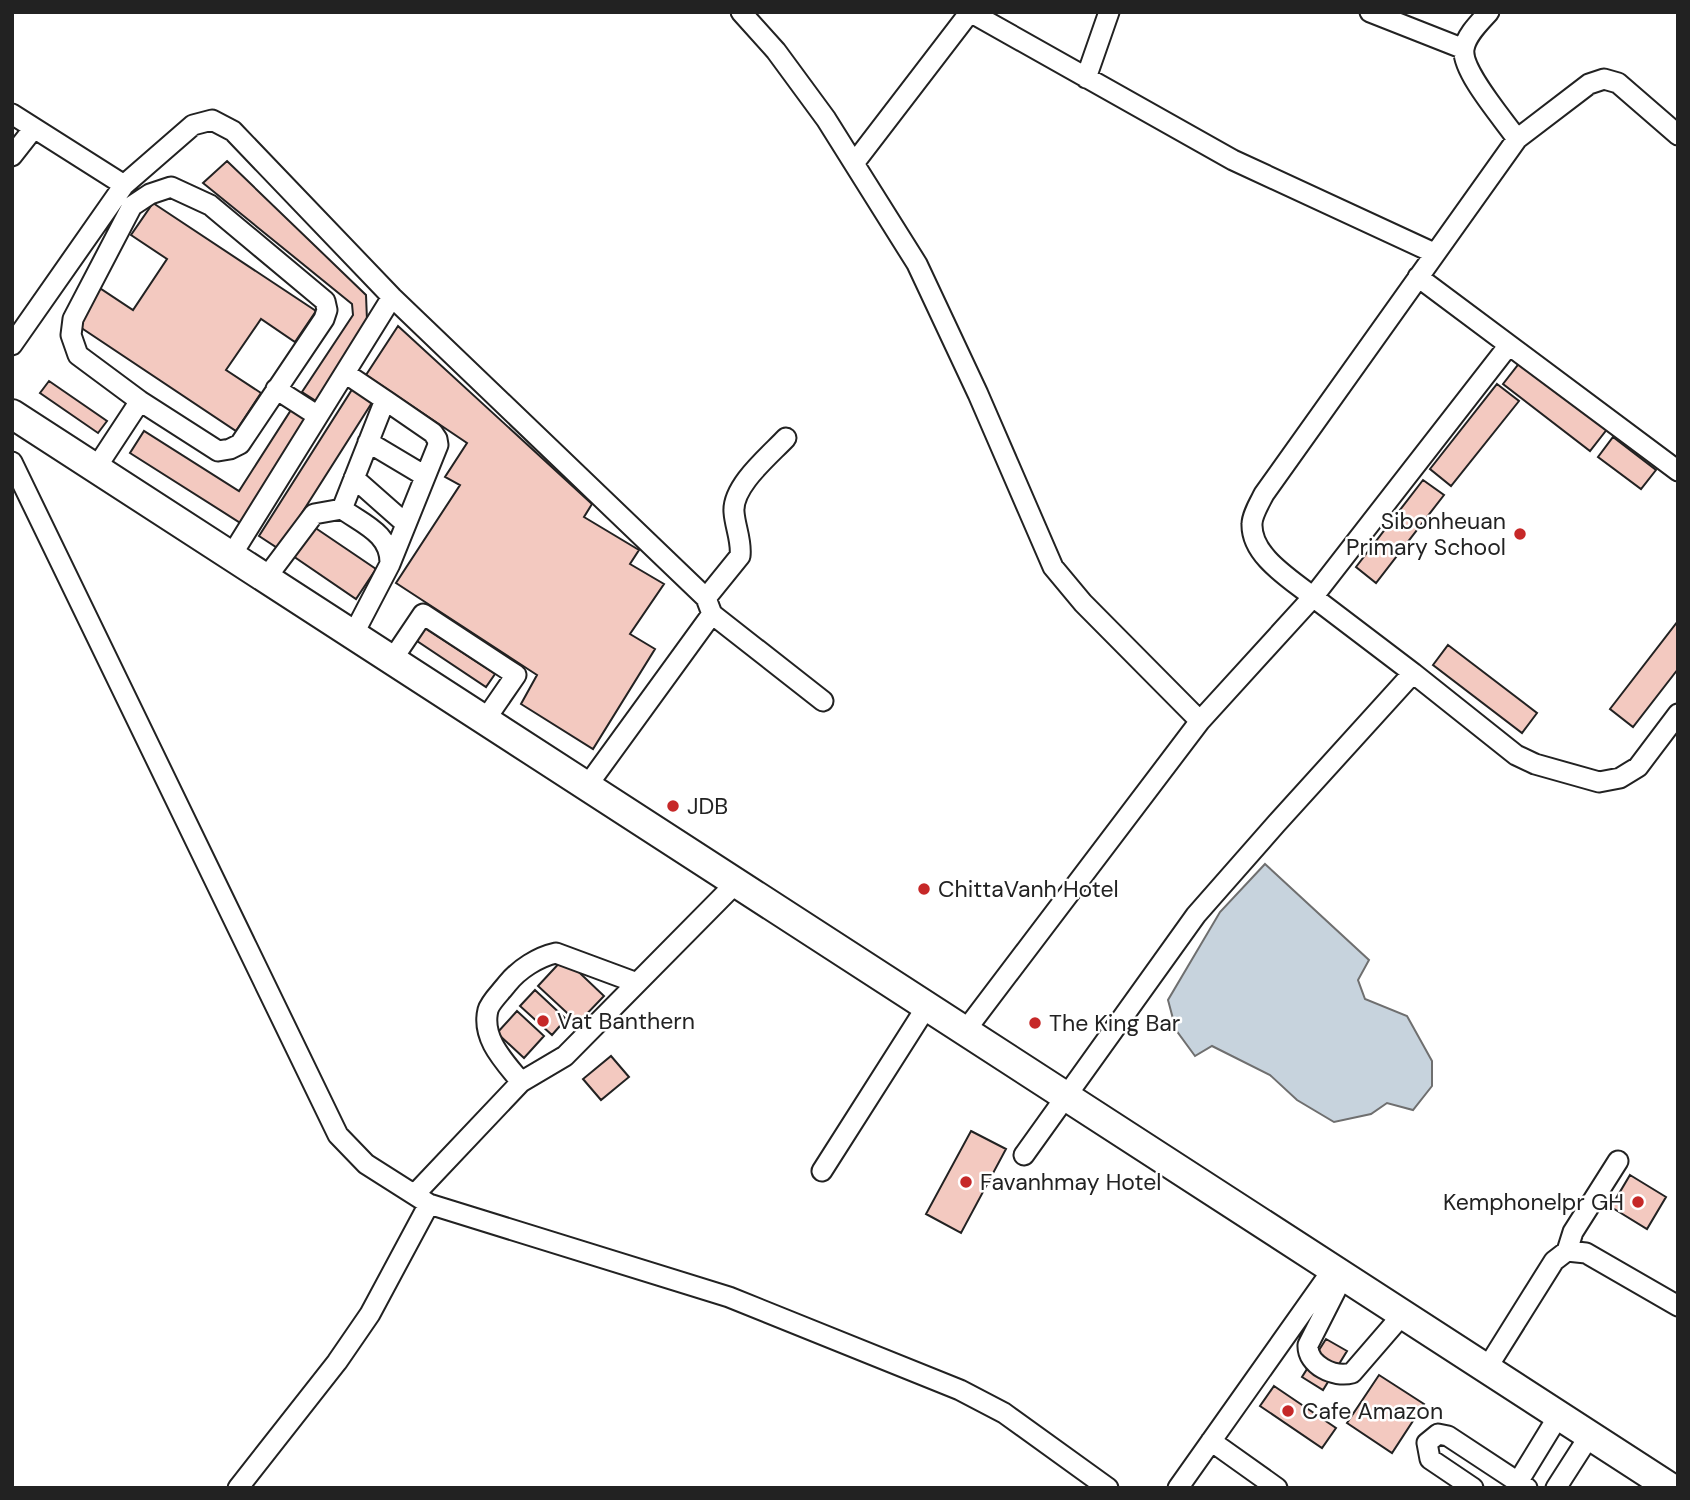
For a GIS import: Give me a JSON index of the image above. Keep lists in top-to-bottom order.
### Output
{
  "places": [
    "Sibonheuan Primary School",
    "JDB",
    "ChittaVanh Hotel",
    "Vat Banthern",
    "The King Bar",
    "Favanhmay Hotel",
    "Kemphonelpr GH",
    "Cafe Amazon"
  ]
}
